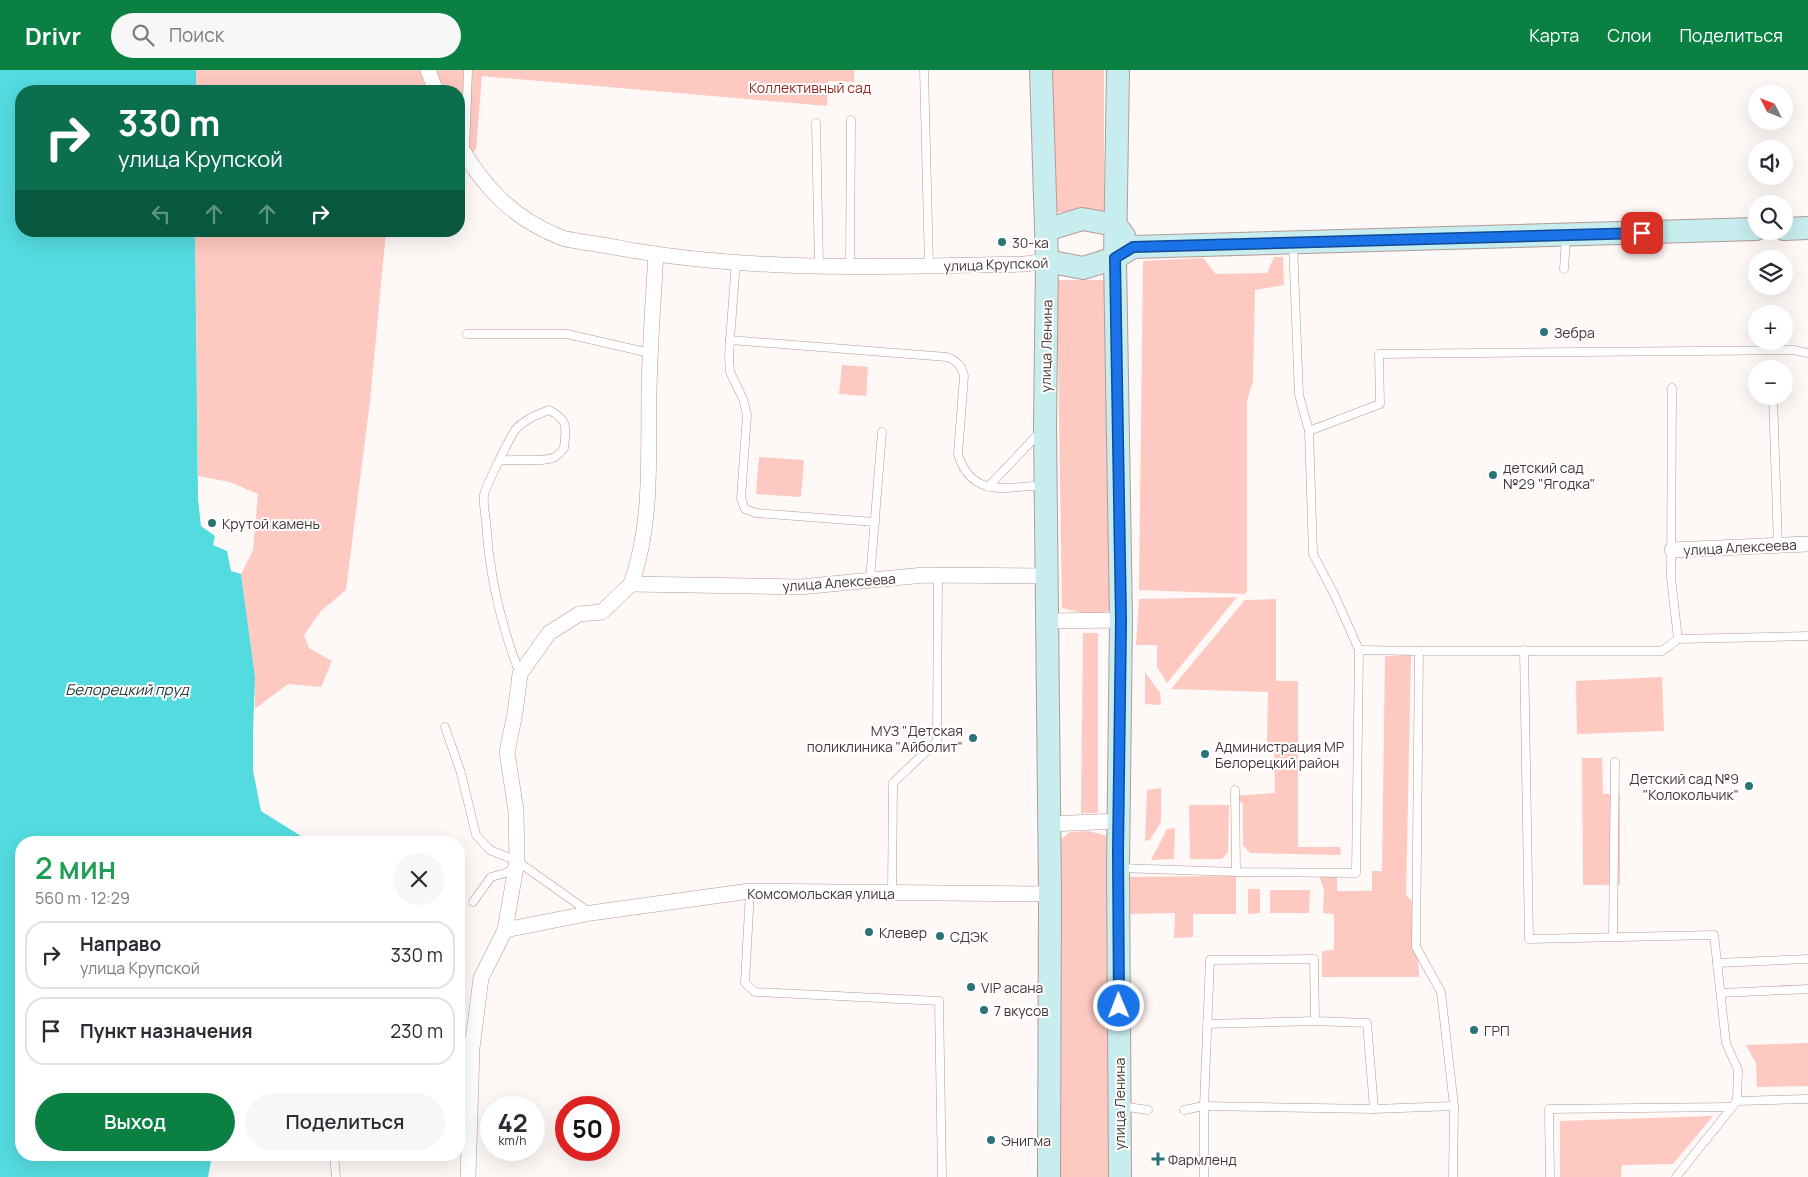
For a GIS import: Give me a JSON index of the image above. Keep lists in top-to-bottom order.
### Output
{
  "streets": {
    "main road": ["улица Крупской", "улица Ленина"],
    "street": ["улица Алексеева", "Комсомольская улица"]
  },
  "crossings": [
    ["улица Крупской", "улица Ленина"],
    ["улица Ленина", "улица Алексеева"],
    ["улица Ленина", "Комсомольская улица"]
  ],
  "water": ["Белорецкий пруд"],
  "parks": ["Коллективный сад"],
  "places": {
    "other": [
      "30-ка",
      "Зебра",
      "детский сад №29 \"Ягодка\"",
      "Крутой камень",
      "МУЗ \"Детская поликлиника \"Айболит\"",
      "Администрация МР Белорецкий район",
      "Детский сад №9 \"Колокольчик\"",
      "Клевер",
      "СДЭК",
      "VIP асана",
      "7 вкусов",
      "ГРП",
      "Энигма"
    ],
    "health": ["Фармленд"]
  },
  "north": "top left",
  "page": {
    "header": "Drivr",
    "search": "Поиск",
    "nav": ["Карта", "Слои", "Поделиться"],
    "map_buttons": ["+", "−"],
    "turn": ["330 m", "улица Крупской"],
    "heading": ["2 мин", "560 m · 12:29"],
    "list": [
      {
        "name": "Направо",
        "note": "улица Крупской",
        "value": "330 m"
      },
      {
        "name": "Пункт назначения",
        "value": "230 m"
      }
    ],
    "buttons": ["Выход", "Поделиться"],
    "speed": "42 km/h",
    "limit": "50"
  }
}
